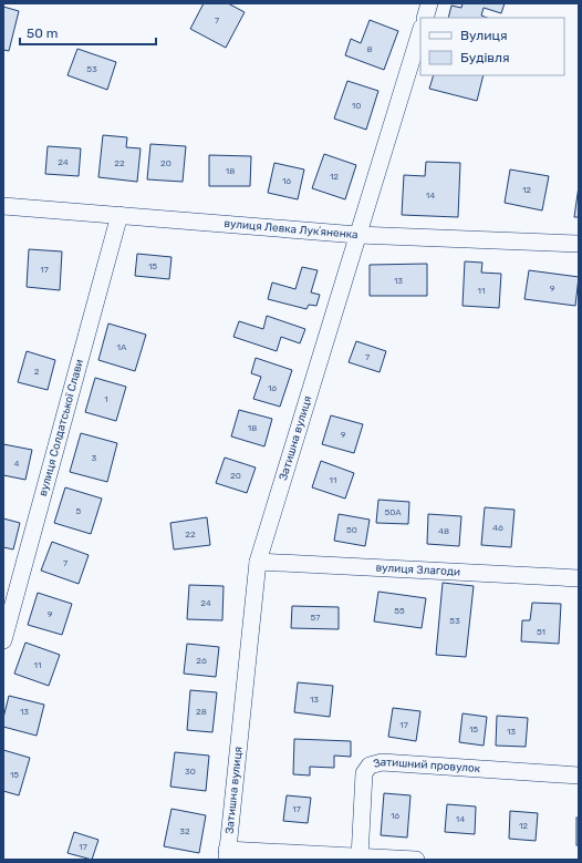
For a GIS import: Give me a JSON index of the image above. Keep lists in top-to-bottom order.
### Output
{
  "streets": {
    "street": [
      "вулиця Левка Лукʼяненка",
      "вулиця Солдатської Слави",
      "Затишна вулиця",
      "вулиця Злагоди",
      "Затишний провулок"
    ]
  },
  "crossings": [
    ["вулиця Левка Лукʼяненка", "вулиця Солдатської Слави"],
    ["вулиця Левка Лукʼяненка", "Затишна вулиця"],
    ["Затишна вулиця", "вулиця Злагоди"]
  ],
  "house_numbers": [
    "7",
    "8",
    "53",
    "10",
    "24",
    "22",
    "20",
    "18",
    "12",
    "16",
    "12",
    "14",
    "15",
    "17",
    "13",
    "9",
    "11",
    "1А",
    "7",
    "2",
    "16",
    "1",
    "18",
    "9",
    "3",
    "4",
    "20",
    "11",
    "5",
    "50А",
    "46",
    "50",
    "48",
    "22",
    "7",
    "24",
    "55",
    "9",
    "57",
    "53",
    "51",
    "26",
    "11",
    "13",
    "13",
    "28",
    "17",
    "15",
    "13",
    "30",
    "15",
    "17",
    "16",
    "14",
    "12",
    "32",
    "17"
  ],
  "legend": ["Вулиця", "Будівля"],
  "scale_bar": "50 m"
}
